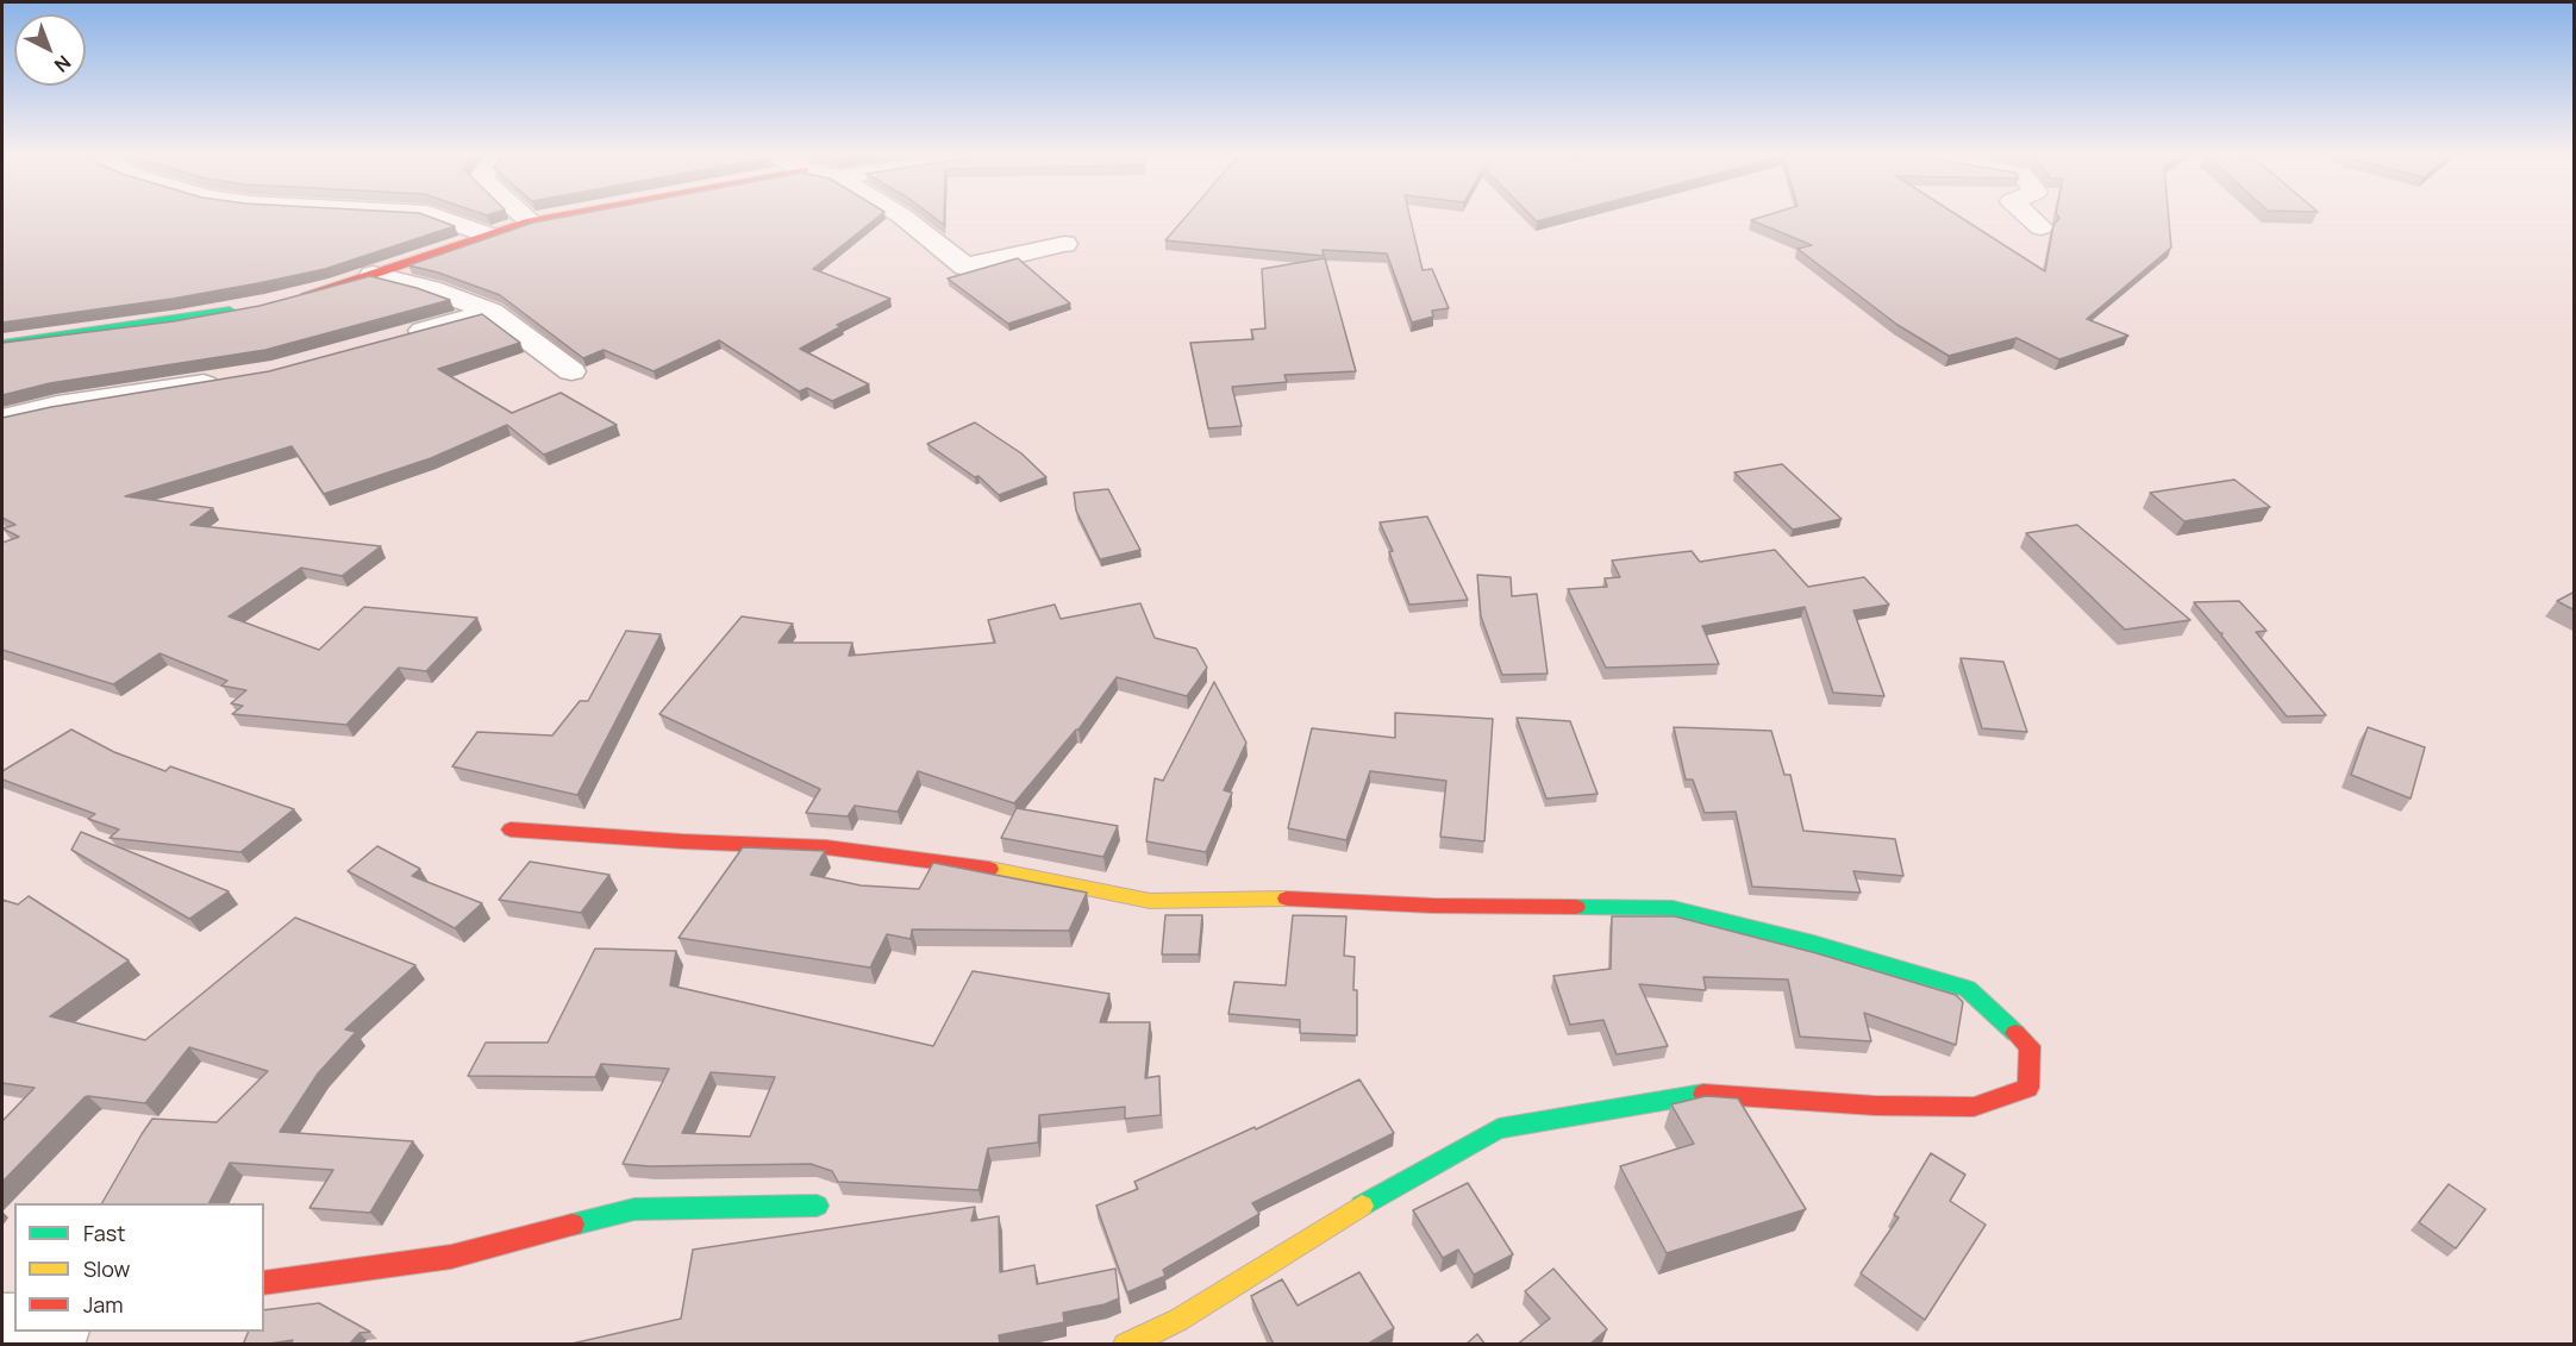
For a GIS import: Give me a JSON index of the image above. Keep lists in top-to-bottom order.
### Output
{
  "legend": ["Fast", "Slow", "Jam"],
  "north": "bottom right"
}
